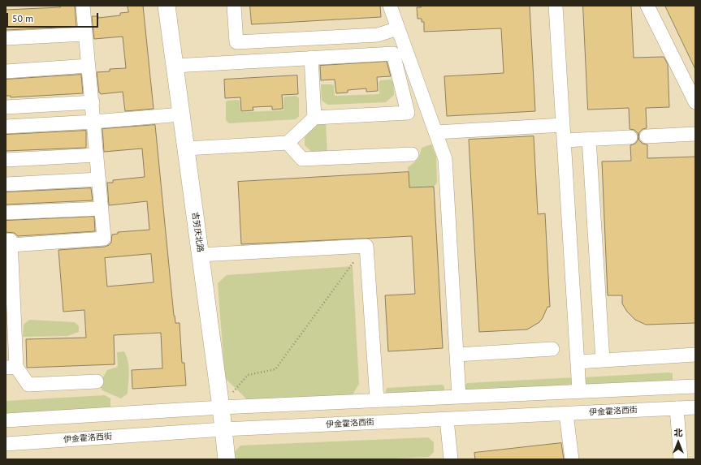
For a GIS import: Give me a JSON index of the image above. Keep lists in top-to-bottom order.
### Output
{
  "streets": {
    "main road": ["吉劳庆北路"],
    "street": ["伊金霍洛西街"]
  },
  "crossings": [
    ["吉劳庆北路", "伊金霍洛西街"]
  ],
  "scale_bar": "50 m",
  "north": "top"
}
